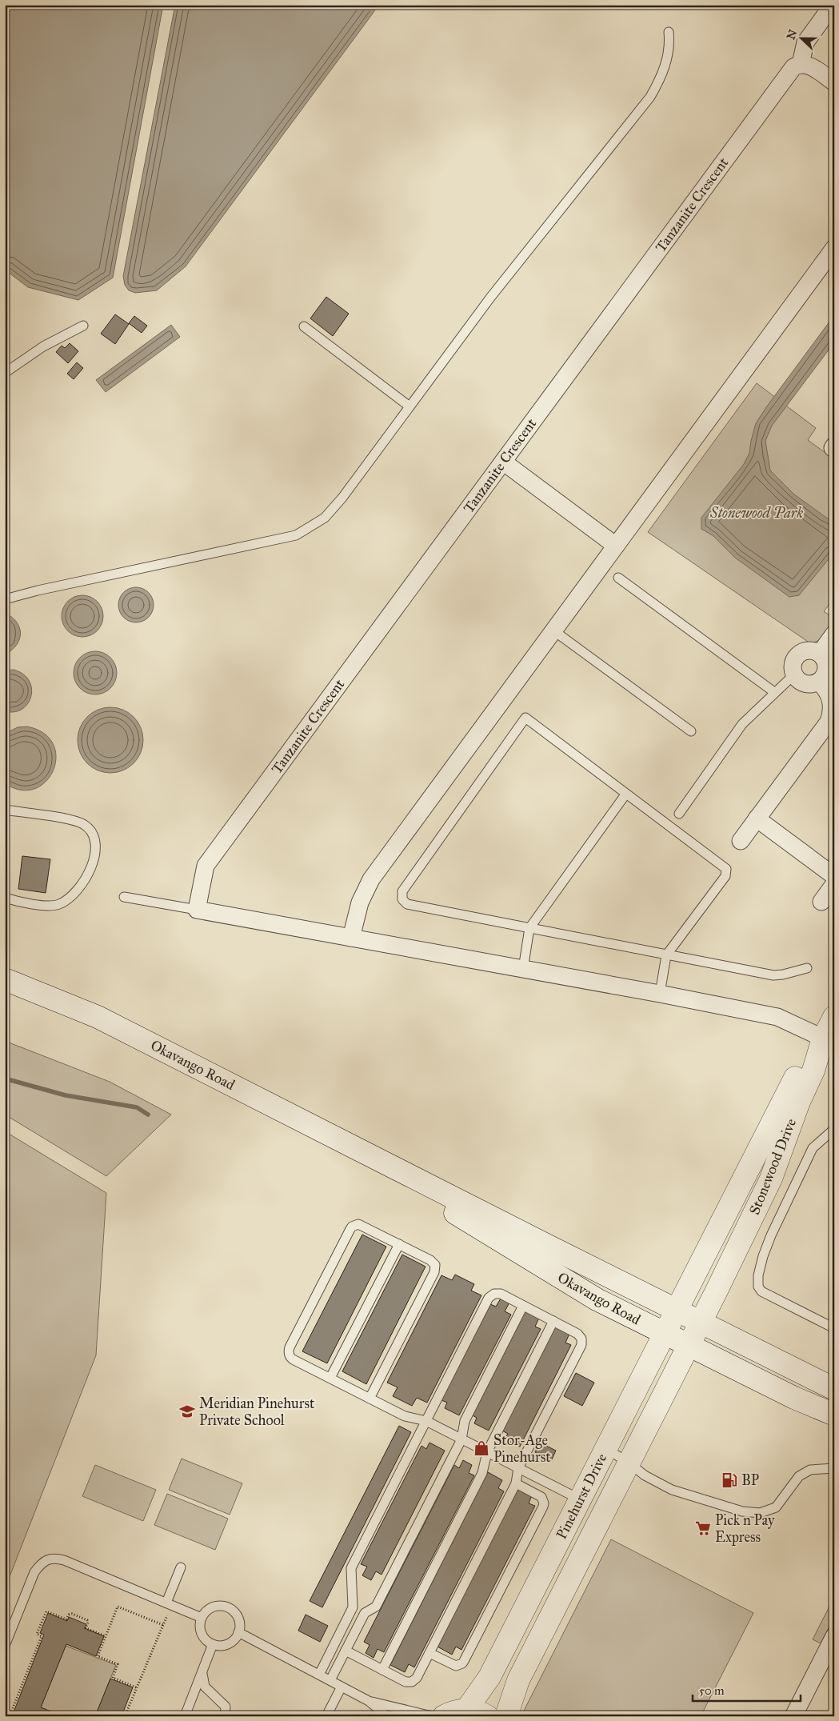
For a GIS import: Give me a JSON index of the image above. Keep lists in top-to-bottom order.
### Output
{
  "streets": {
    "street": [
      "Tanzanite Crescent",
      "Okavango Road",
      "Stonewood Drive",
      "Pinehurst Drive"
    ]
  },
  "crossings": [
    ["Okavango Road", "Pinehurst Drive"],
    ["Stonewood Drive", "Pinehurst Drive"]
  ],
  "parks": ["Stonewood Park"],
  "places": {
    "school or university": ["Meridian Pinehurst Private School"],
    "shop": ["Stor-Age Pinehurst"],
    "fuel station": ["BP"],
    "supermarket": ["Pick n Pay Express"]
  },
  "scale_bar": "50 m",
  "north": "left"
}
